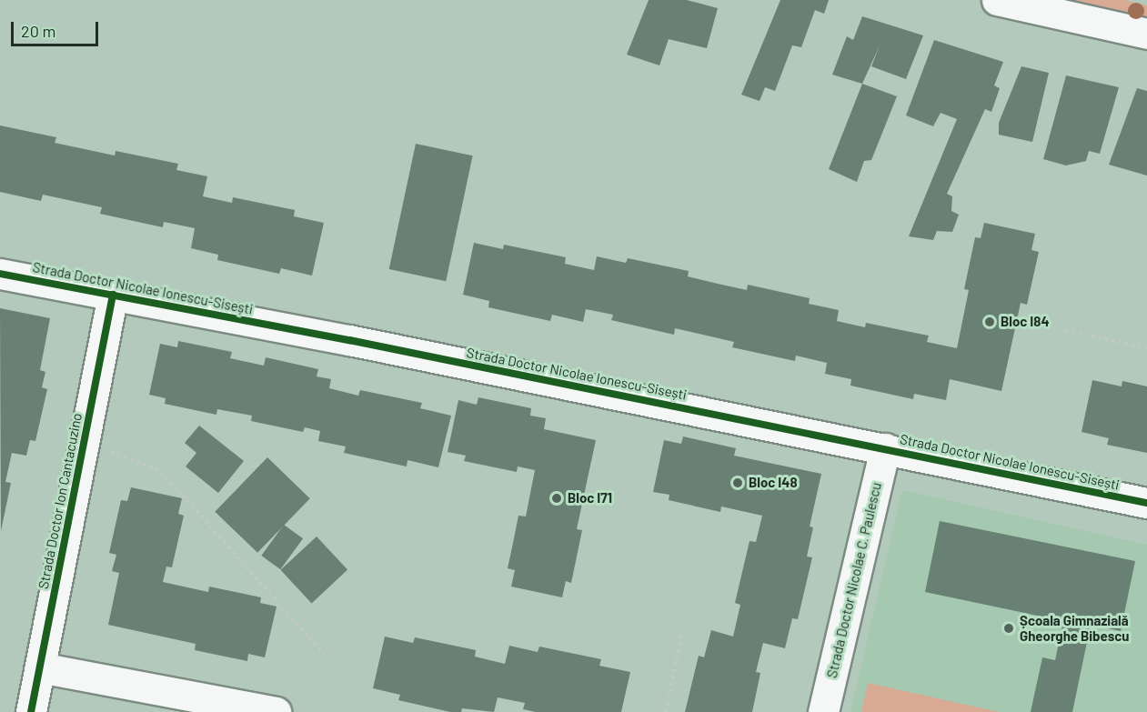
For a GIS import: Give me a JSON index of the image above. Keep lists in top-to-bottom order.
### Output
{
  "streets": {
    "street": ["Strada Doctor Nicolae Ionescu-Sisești", "Strada Doctor Ion Cantacuzino", "Strada Doctor Nicolae C. Paulescu"]
  },
  "crossings": [
    ["Strada Doctor Nicolae Ionescu-Sisești", "Strada Doctor Ion Cantacuzino"],
    ["Strada Doctor Nicolae Ionescu-Sisești", "Strada Doctor Nicolae C. Paulescu"]
  ],
  "places": [
    "Bloc I84",
    "Bloc I48",
    "Bloc I71",
    "Școala Gimnazială Gheorghe Bibescu"
  ],
  "scale_bar": "20 m"
}
